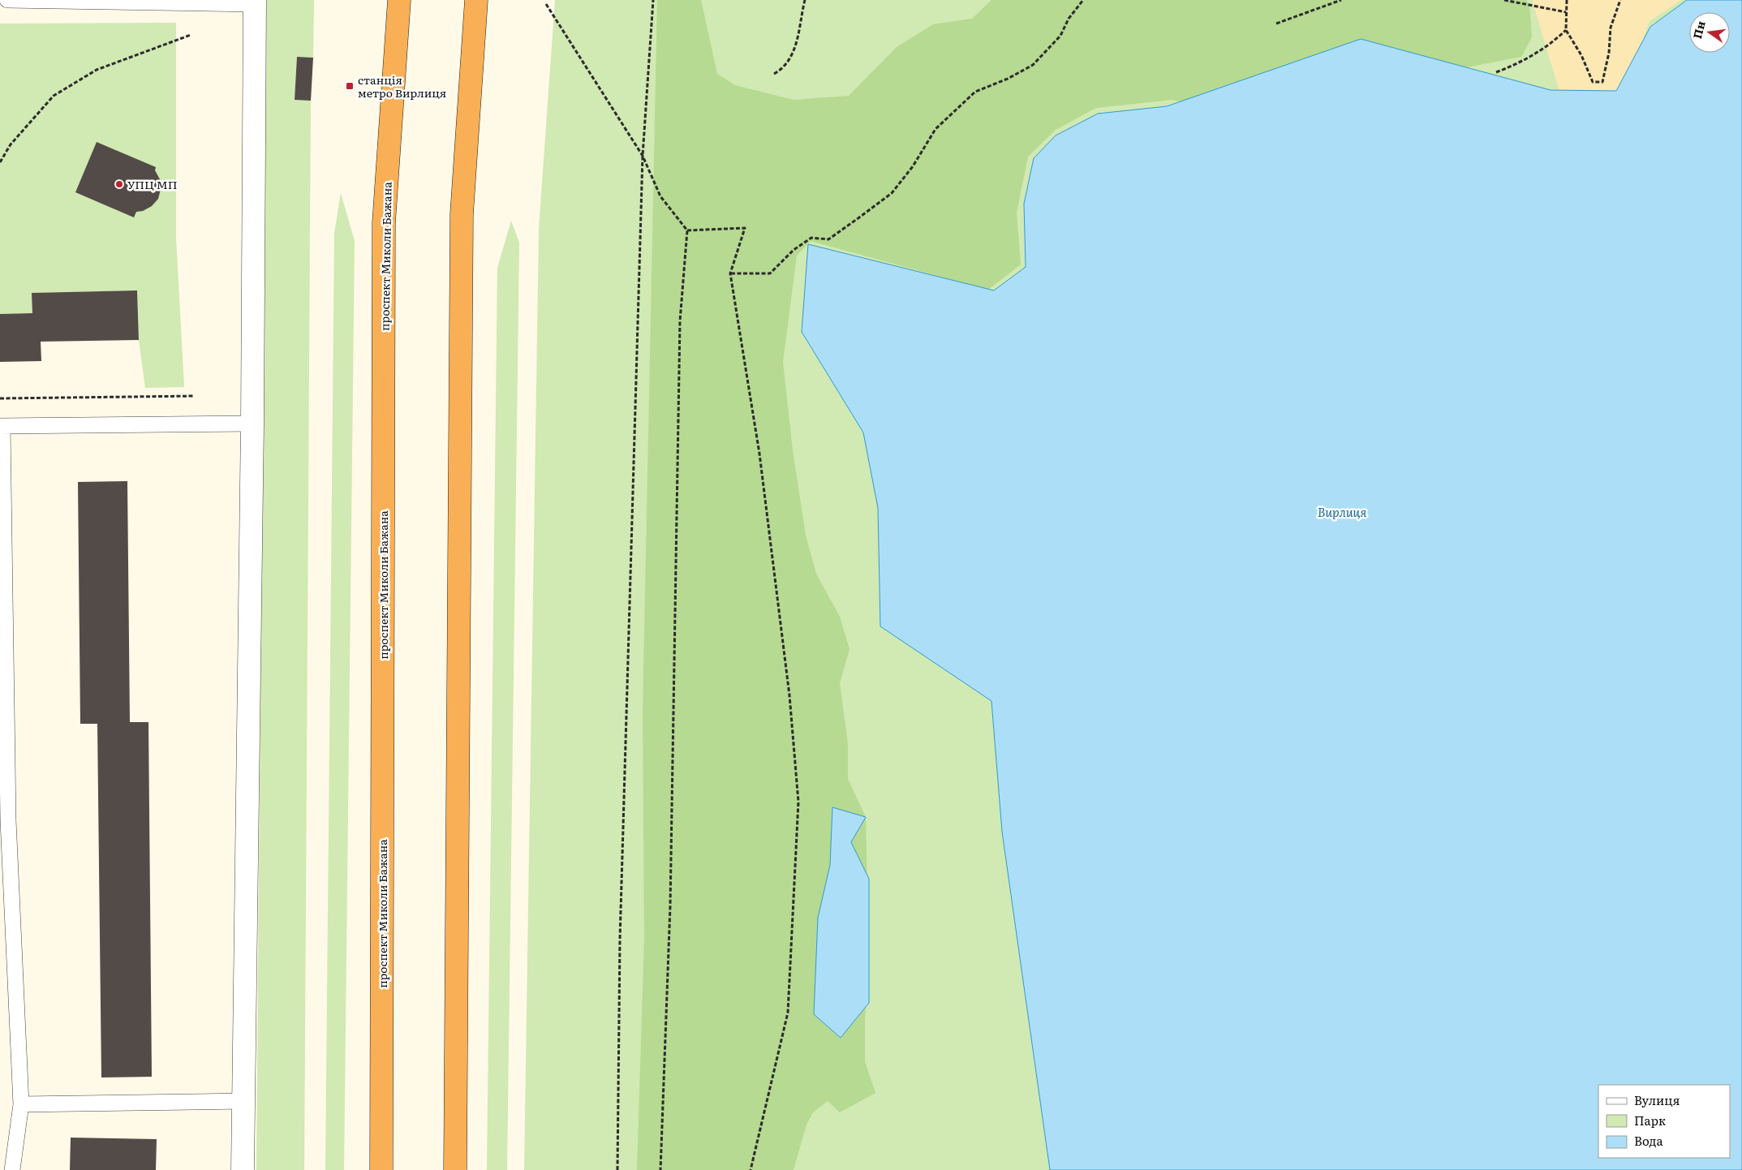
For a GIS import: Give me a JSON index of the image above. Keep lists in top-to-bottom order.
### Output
{
  "streets": {
    "highway": ["проспект Миколи Бажана"]
  },
  "water": ["Вирлиця"],
  "places": {
    "transit": ["станція метро Вирлиця"],
    "other": ["УПЦ МП"]
  },
  "legend": ["Вулиця", "Парк", "Вода"],
  "north": "left"
}
